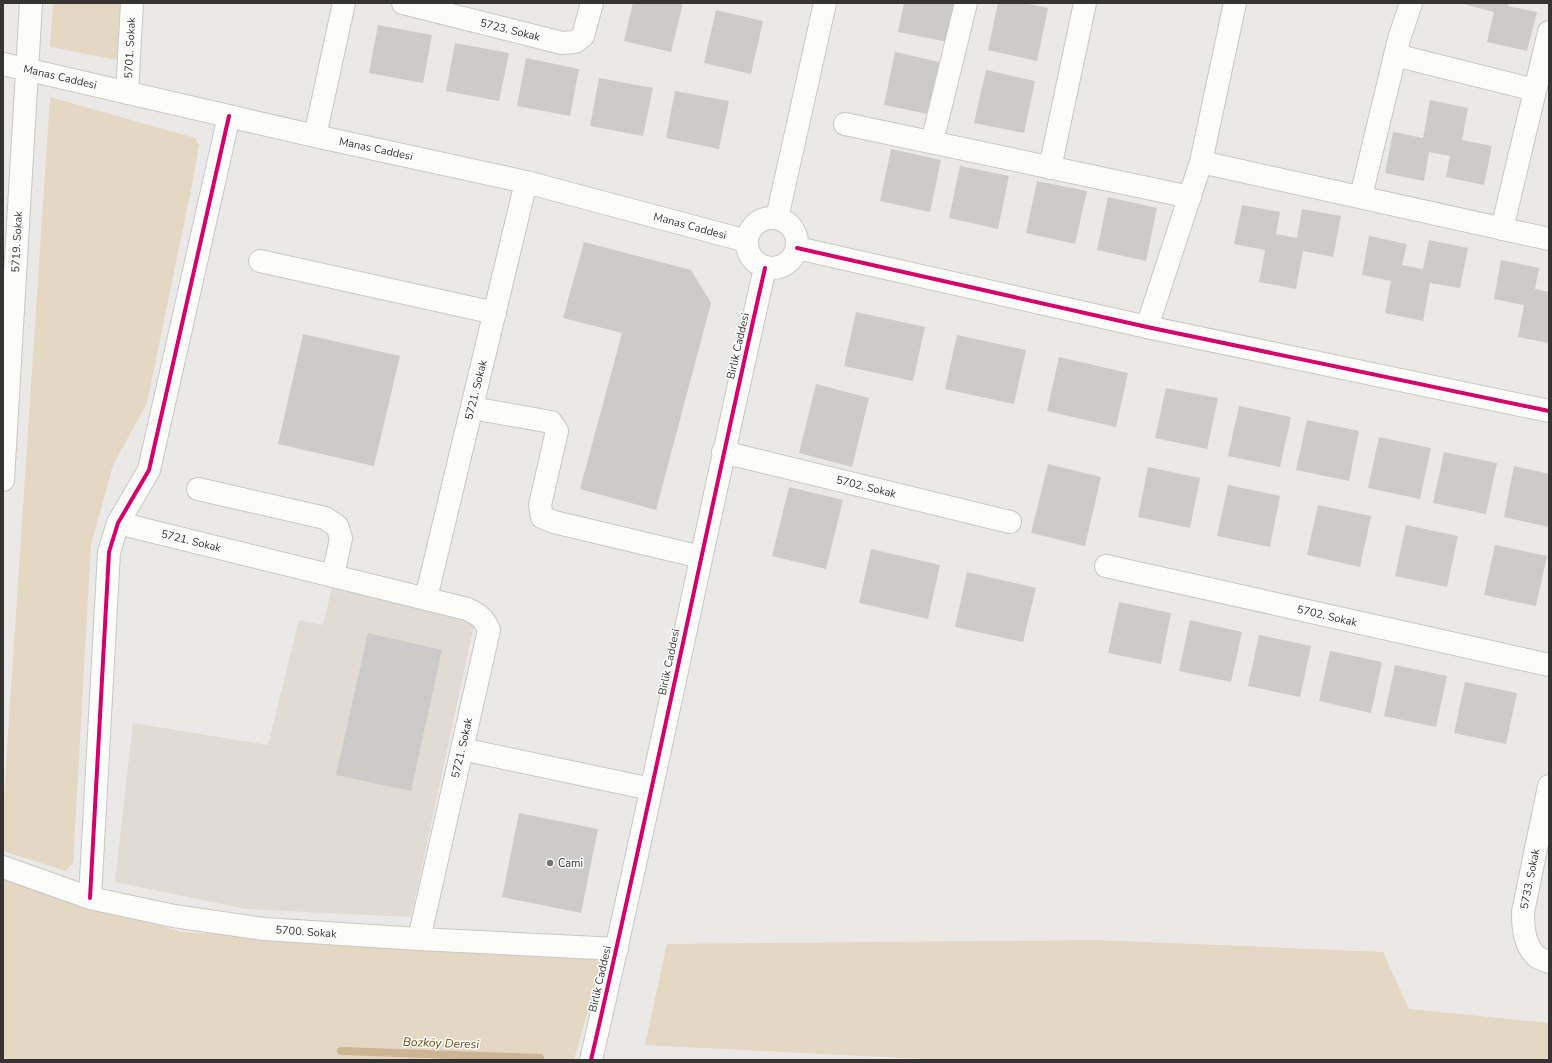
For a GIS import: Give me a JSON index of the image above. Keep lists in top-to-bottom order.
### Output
{
  "streets": {
    "street": [
      "5723. Sokak",
      "5701. Sokak",
      "Manas Caddesi",
      "5719. Sokak",
      "Birlik Caddesi",
      "5721. Sokak",
      "5702. Sokak",
      "5733. Sokak",
      "5700. Sokak"
    ]
  },
  "crossings": [
    ["5701. Sokak", "Manas Caddesi"],
    ["Manas Caddesi", "5719. Sokak"],
    ["Manas Caddesi", "Birlik Caddesi"],
    ["Manas Caddesi", "5721. Sokak"],
    ["Birlik Caddesi", "5702. Sokak"],
    ["Birlik Caddesi", "5700. Sokak"],
    ["5721. Sokak", "5700. Sokak"]
  ],
  "water": ["Bozköy Deresi"],
  "places": ["Cami"]
}
